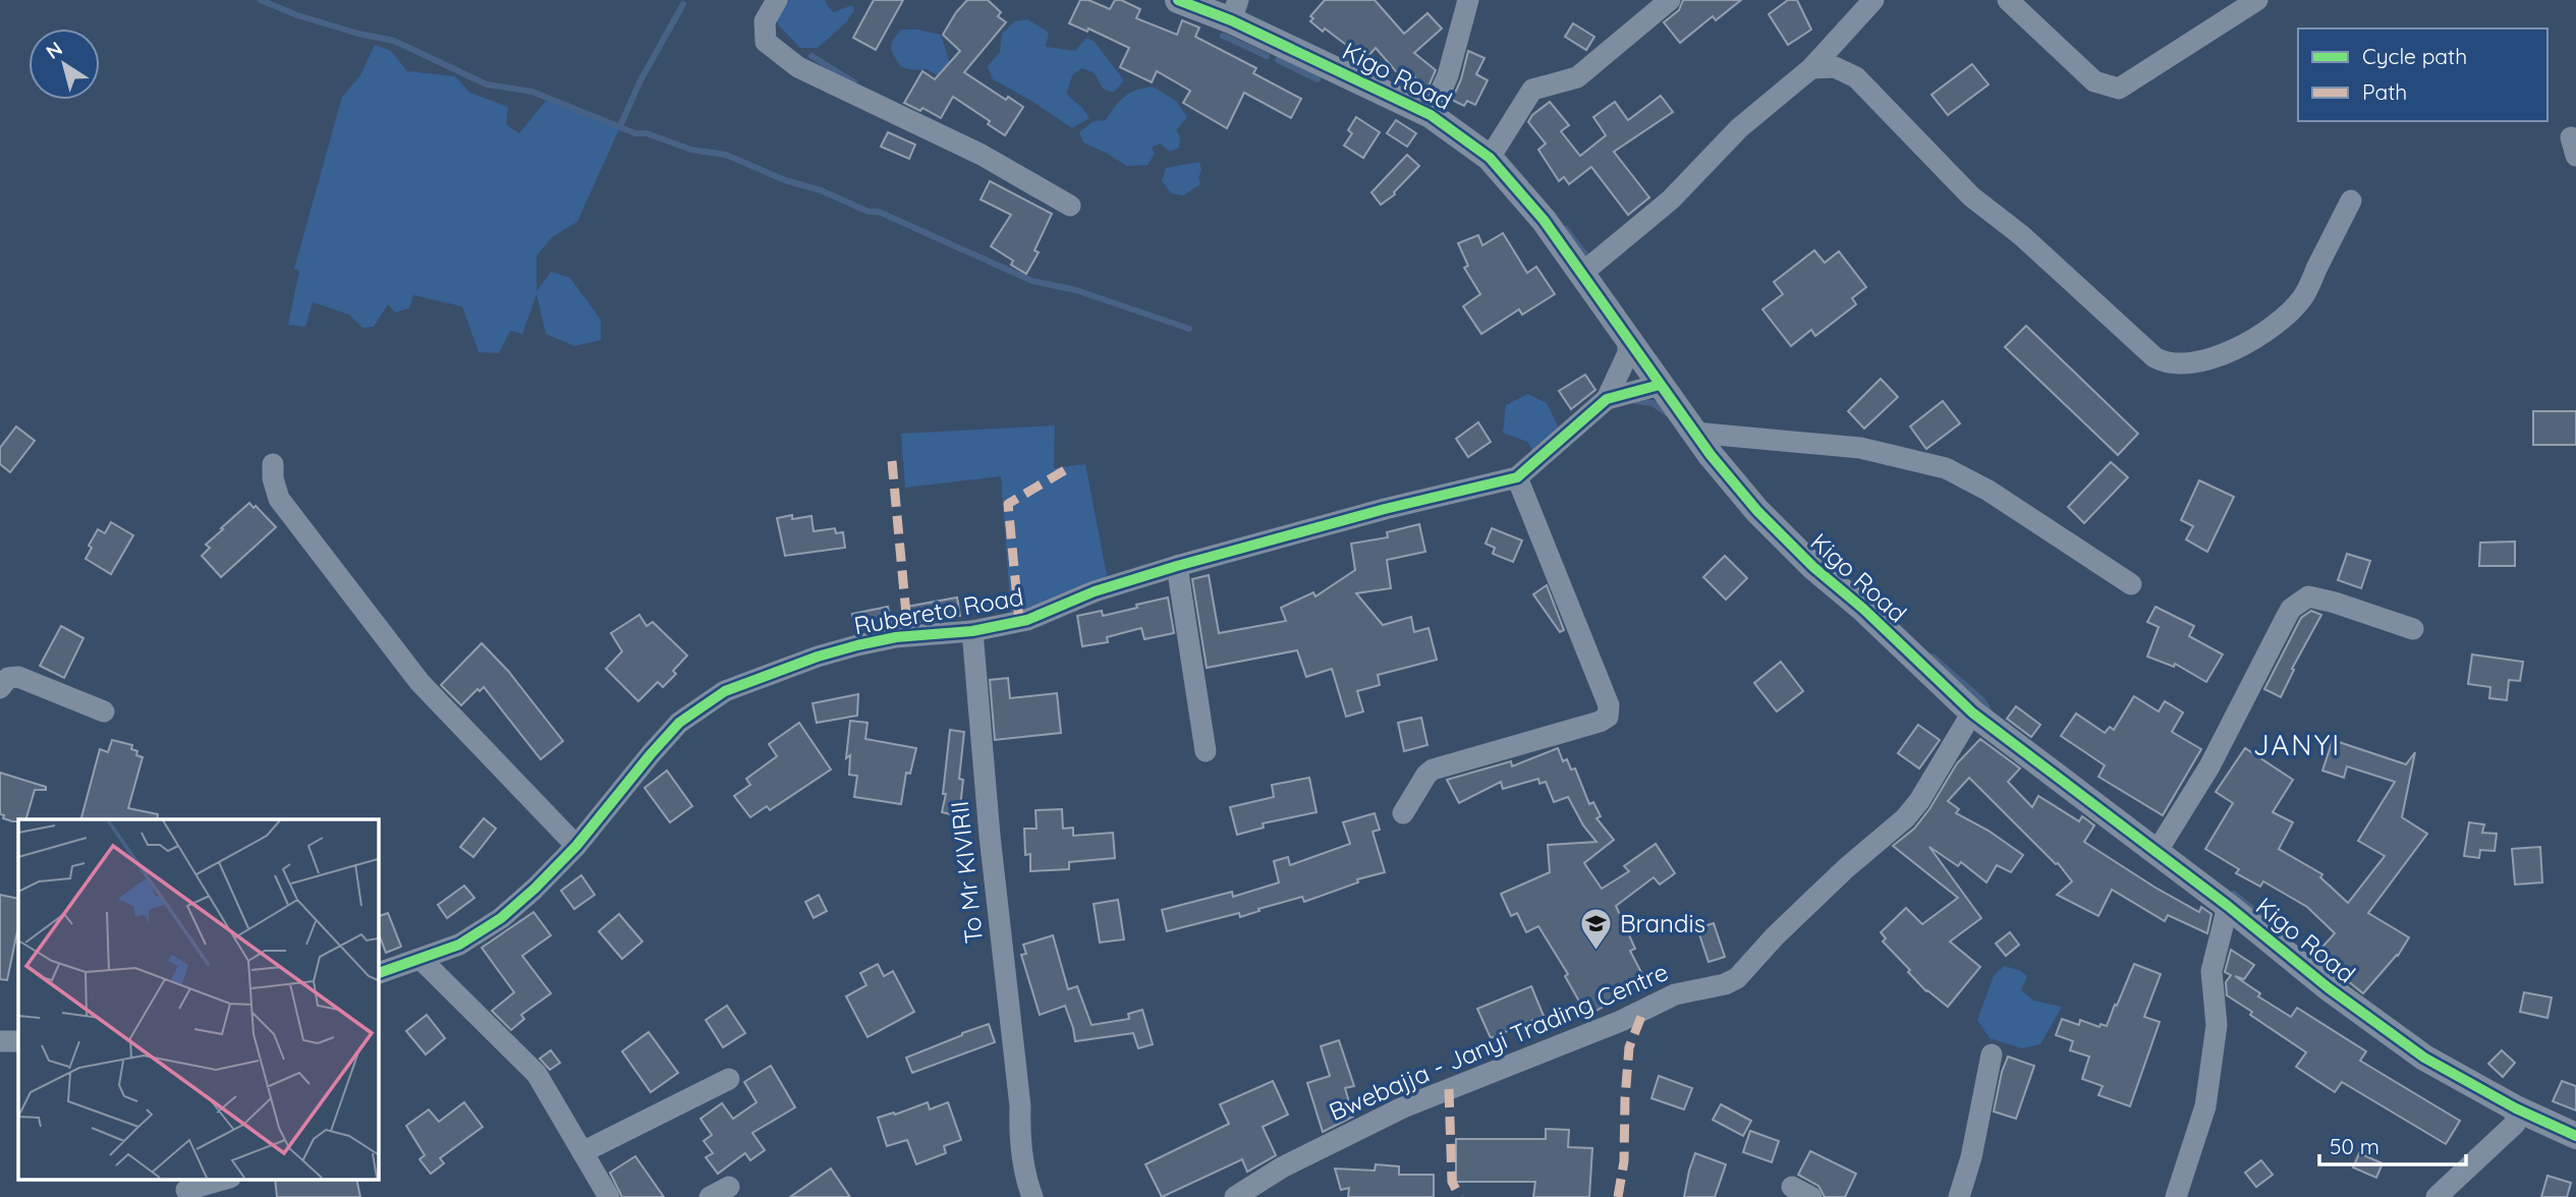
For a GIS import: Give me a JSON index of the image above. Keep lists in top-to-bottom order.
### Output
{
  "streets": {
    "street": [
      "Kigo Road",
      "Rubereto Road",
      "To Mr KIVIRII",
      "Bwebajja - Janyi Trading Centre"
    ]
  },
  "crossings": [
    ["Kigo Road", "Rubereto Road"],
    ["Kigo Road", "Bwebajja - Janyi Trading Centre"],
    ["Rubereto Road", "To Mr KIVIRII"]
  ],
  "districts": ["JANYI"],
  "places": {
    "school or university": ["Brandis"]
  },
  "legend": ["Cycle path", "Path"],
  "scale_bar": "50 m",
  "north": "top left"
}
